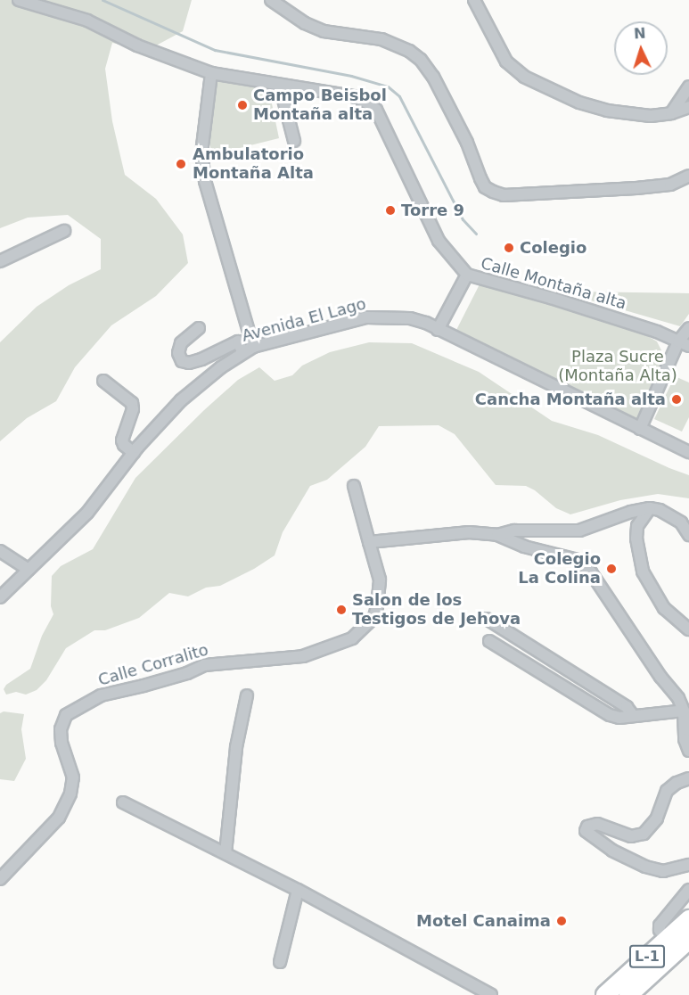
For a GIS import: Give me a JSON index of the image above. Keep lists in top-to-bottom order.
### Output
{
  "streets": {
    "main road": ["L-1"],
    "street": ["Calle Montaña alta", "Avenida El Lago", "Calle Corralito"]
  },
  "crossings": [
    ["Calle Montaña alta", "Avenida El Lago"]
  ],
  "parks": ["Plaza Sucre (Montaña Alta)"],
  "places": [
    "Campo Beisbol Montaña alta",
    "Ambulatorio Montaña Alta",
    "Torre 9",
    "Colegio",
    "Cancha Montaña alta",
    "Colegio La Colina",
    "Salon de los Testigos de Jehova",
    "Motel Canaima"
  ],
  "north": "top"
}
